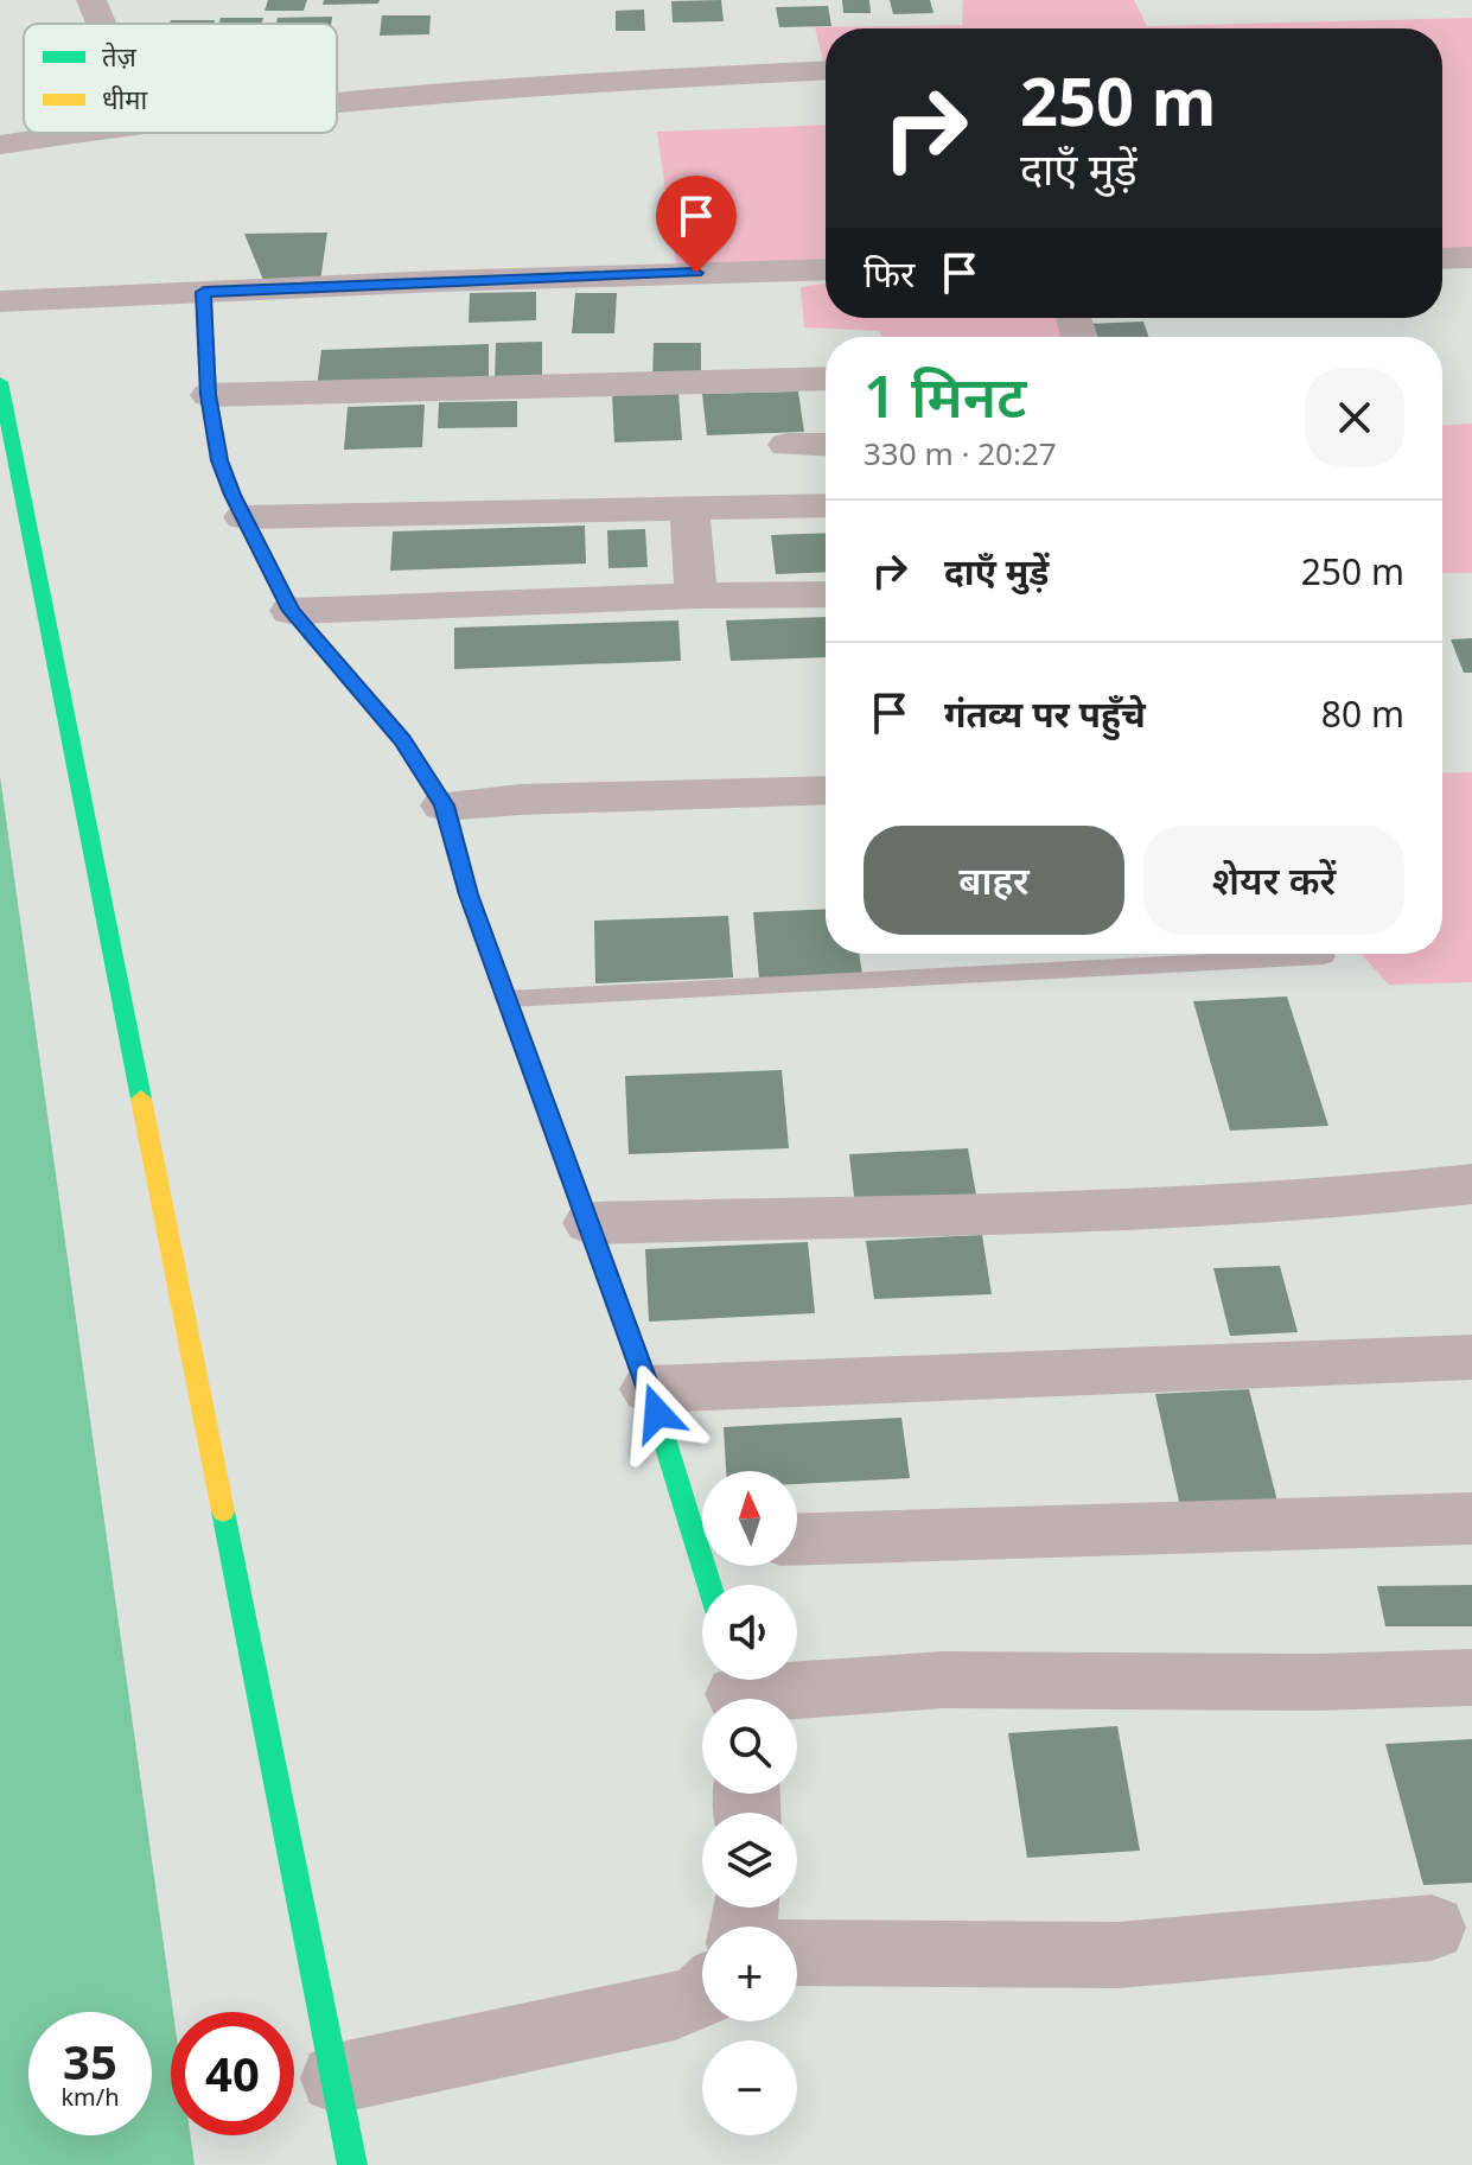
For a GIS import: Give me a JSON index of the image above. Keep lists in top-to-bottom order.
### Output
{
  "legend": ["तेज़", "धीमा"],
  "north": "top",
  "page": {
    "turn": ["250 m", "दाएँ मुड़ें"],
    "then": "फिर",
    "heading": ["1 मिनट", "330 m · 20:27"],
    "list": [
      {
        "name": "दाएँ मुड़ें",
        "value": "250 m"
      },
      {
        "name": "गंतव्य पर पहुँचे",
        "value": "80 m"
      }
    ],
    "buttons": ["बाहर", "शेयर करें"],
    "map_buttons": ["+", "−"],
    "speed": "35 km/h",
    "limit": "40"
  }
}
